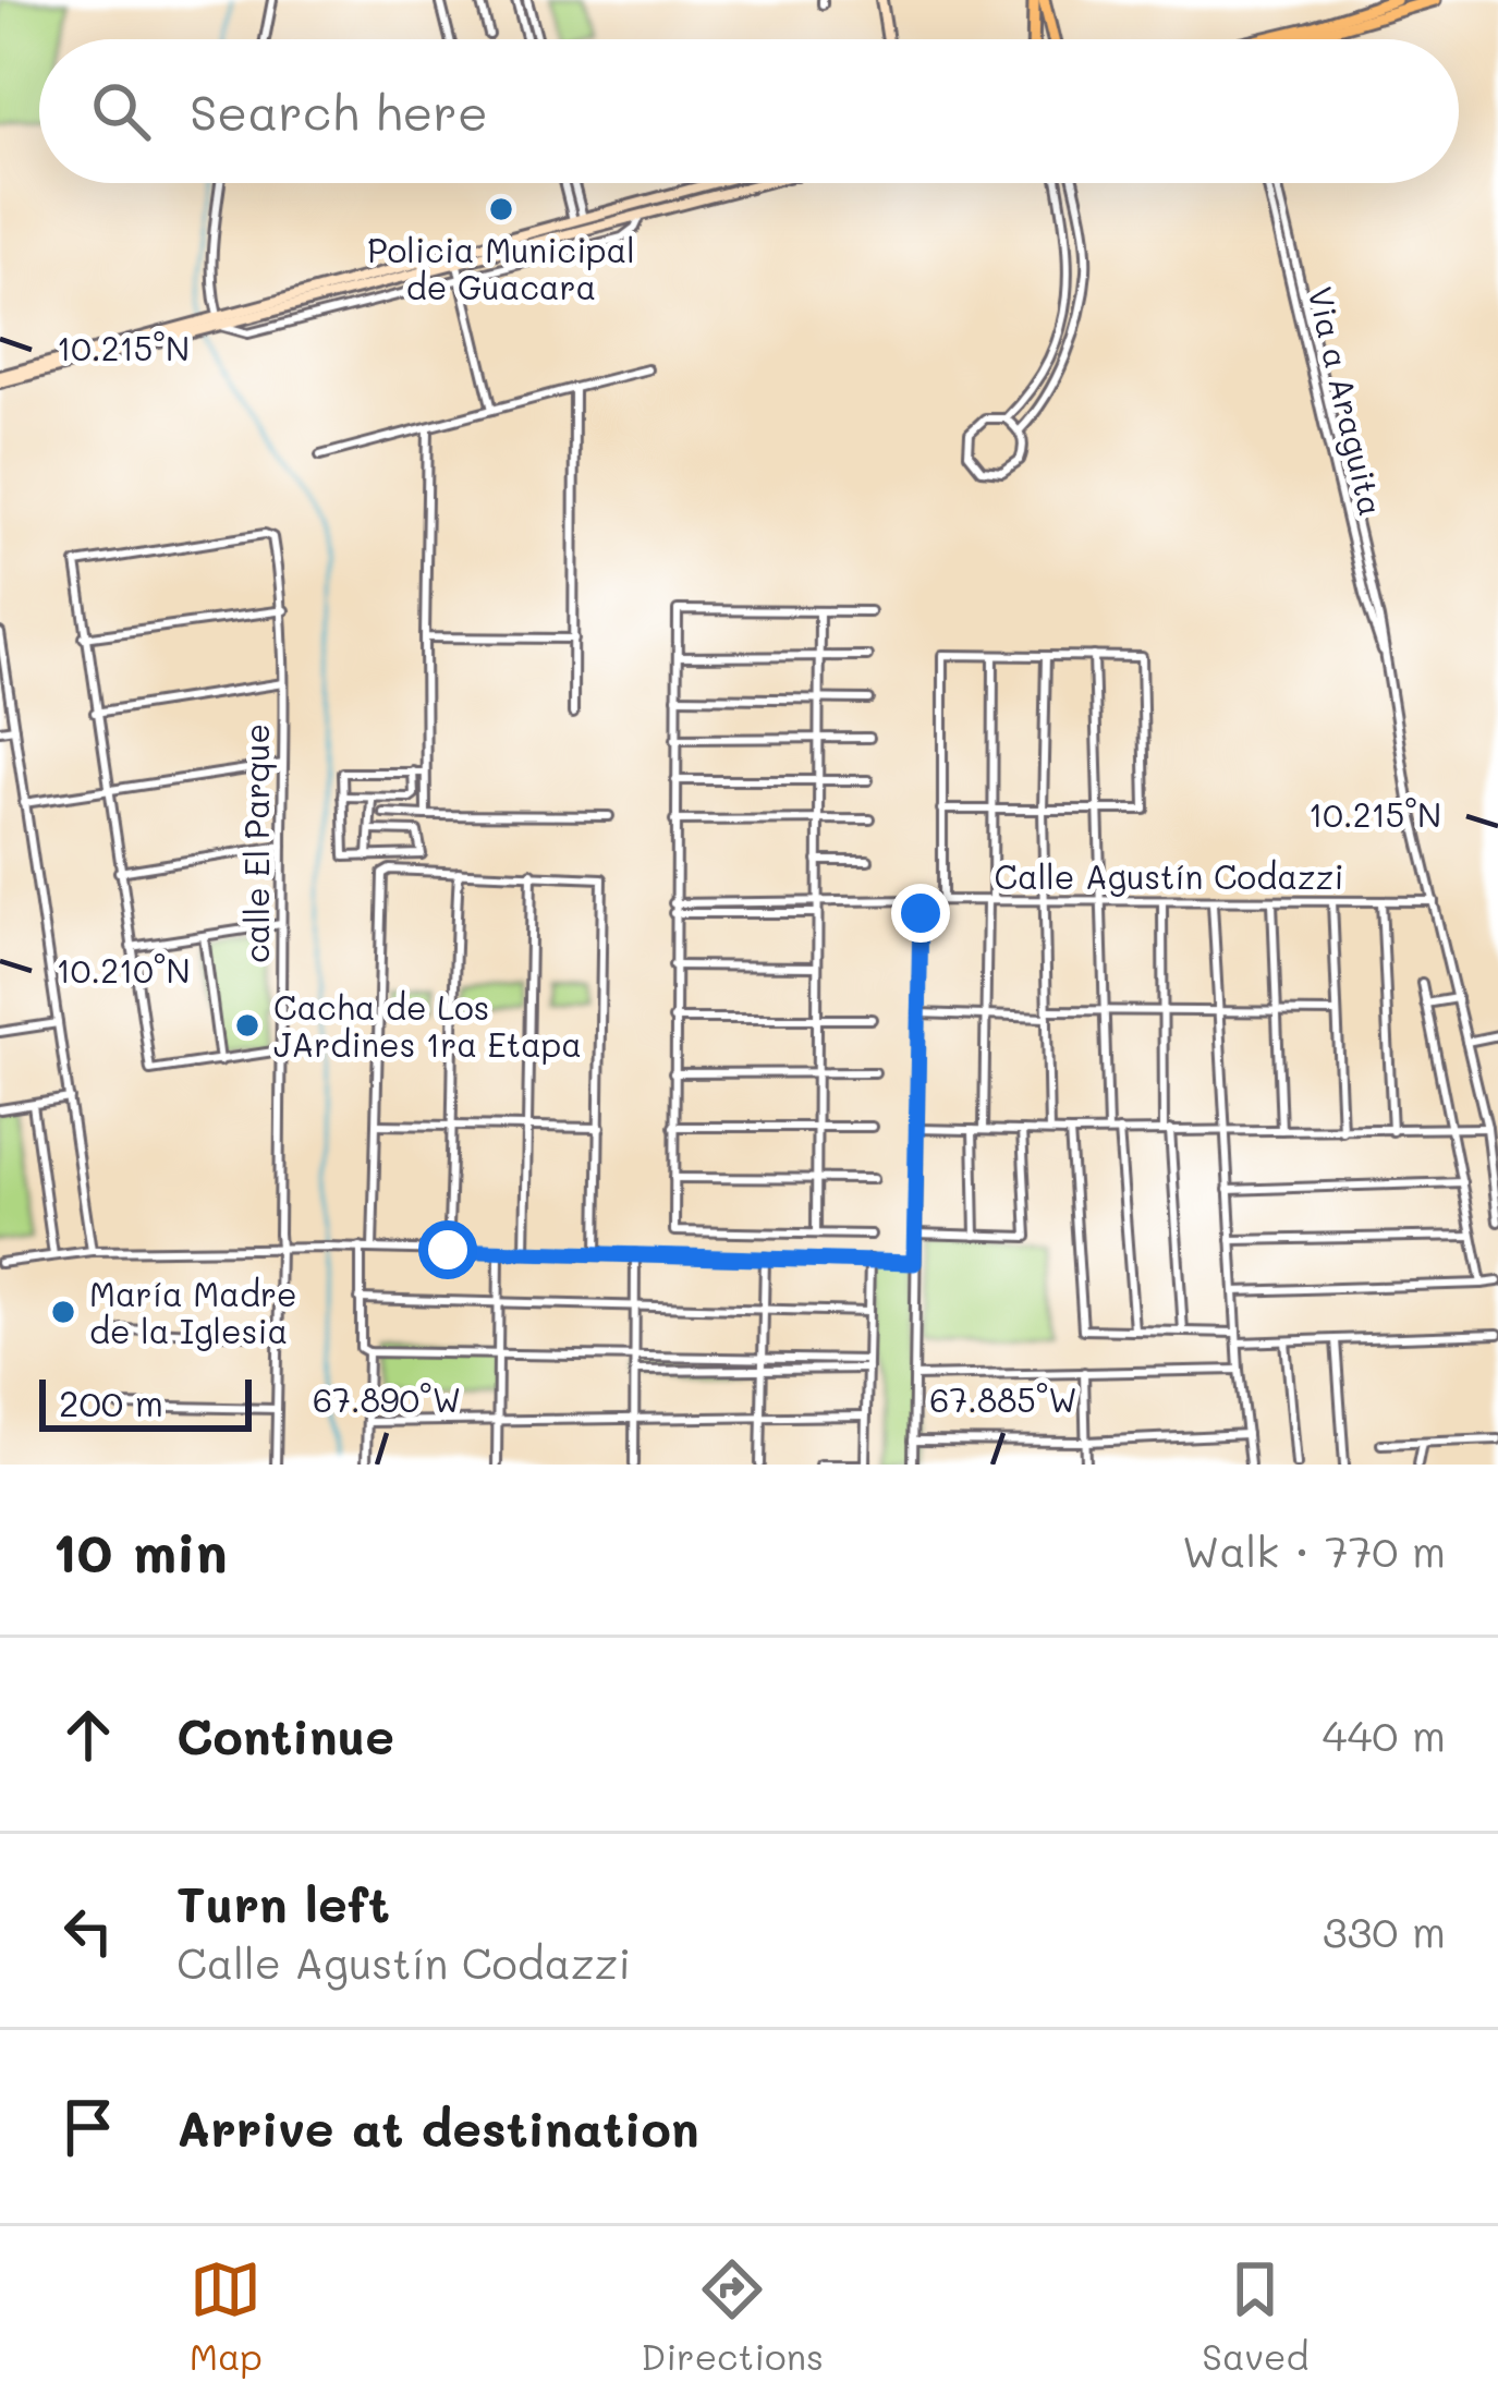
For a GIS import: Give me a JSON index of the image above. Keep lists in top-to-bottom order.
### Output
{
  "streets": {
    "street": ["Via a Araguita", "calle El Parque", "Calle Agustín Codazzi"]
  },
  "crossings": [
    ["Via a Araguita", "Calle Agustín Codazzi"]
  ],
  "places": ["Policia Municipal de Guacara", "Cacha de Los JArdines 1ra Etapa", "María Madre de la Iglesia"],
  "scale_bar": "200 m",
  "page": {
    "search": "Search here",
    "scale": "200 m",
    "heading": ["10 min", "Walk · 770 m"],
    "list": [
      ["Continue", "440 m"],
      ["Turn left", "Calle Agustín Codazzi", "330 m"],
      "Arrive at destination"
    ],
    "nav": ["Map", "Directions", "Saved"]
  },
  "coordinates": [
    "10.215°N",
    "10.210°N",
    "67.890°W",
    "67.885°W"
  ]
}
